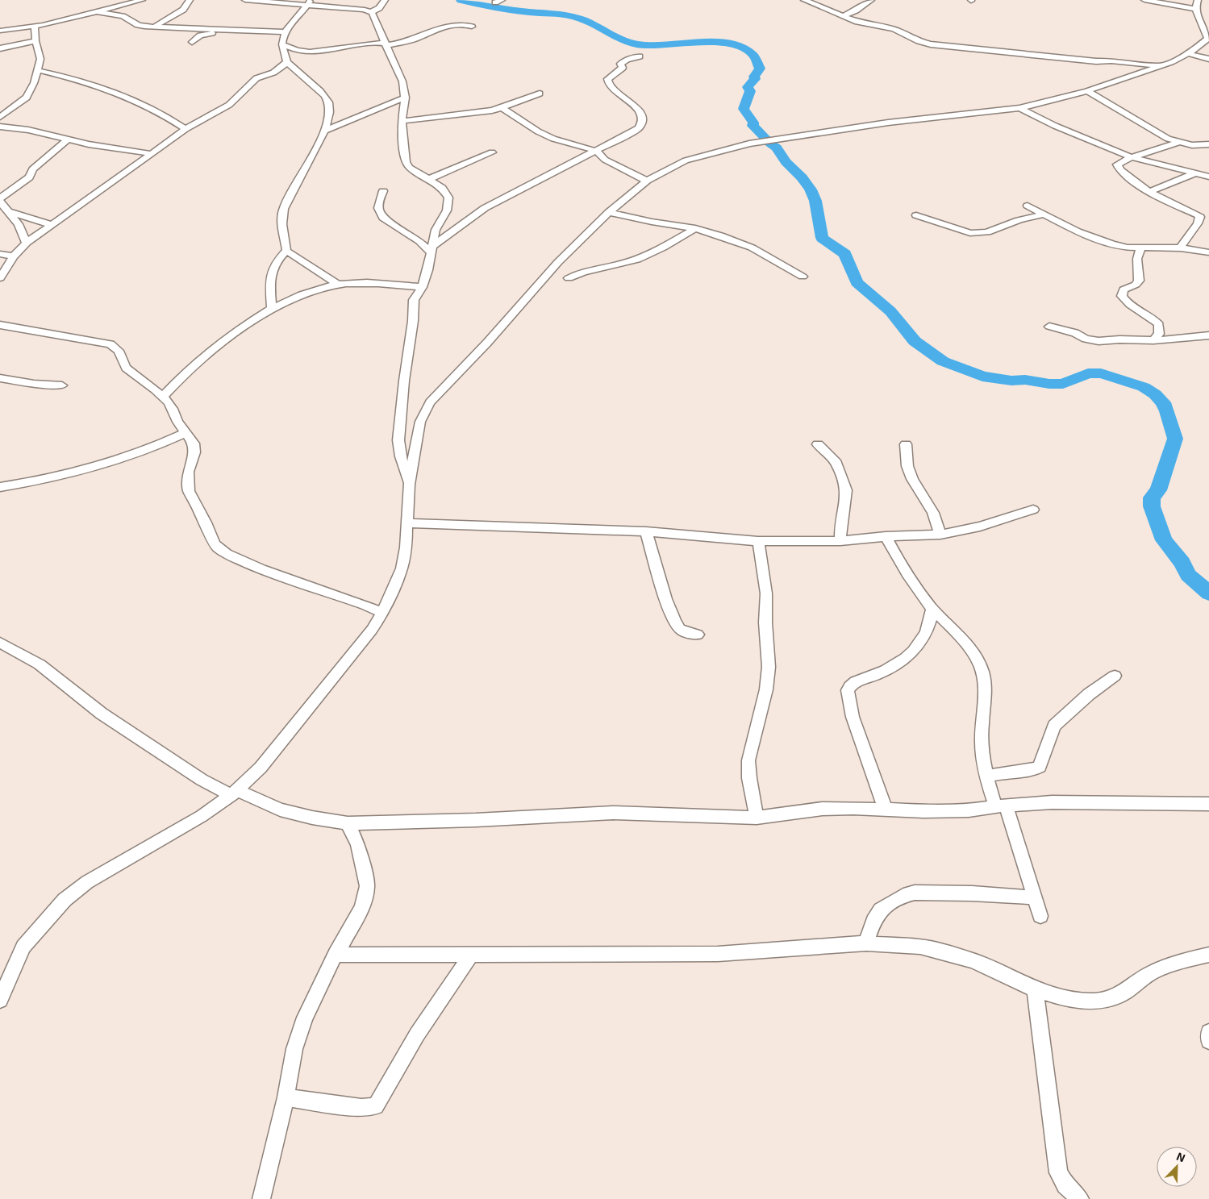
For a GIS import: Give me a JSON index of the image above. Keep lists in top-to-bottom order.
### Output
{
  "north": "top right"
}
